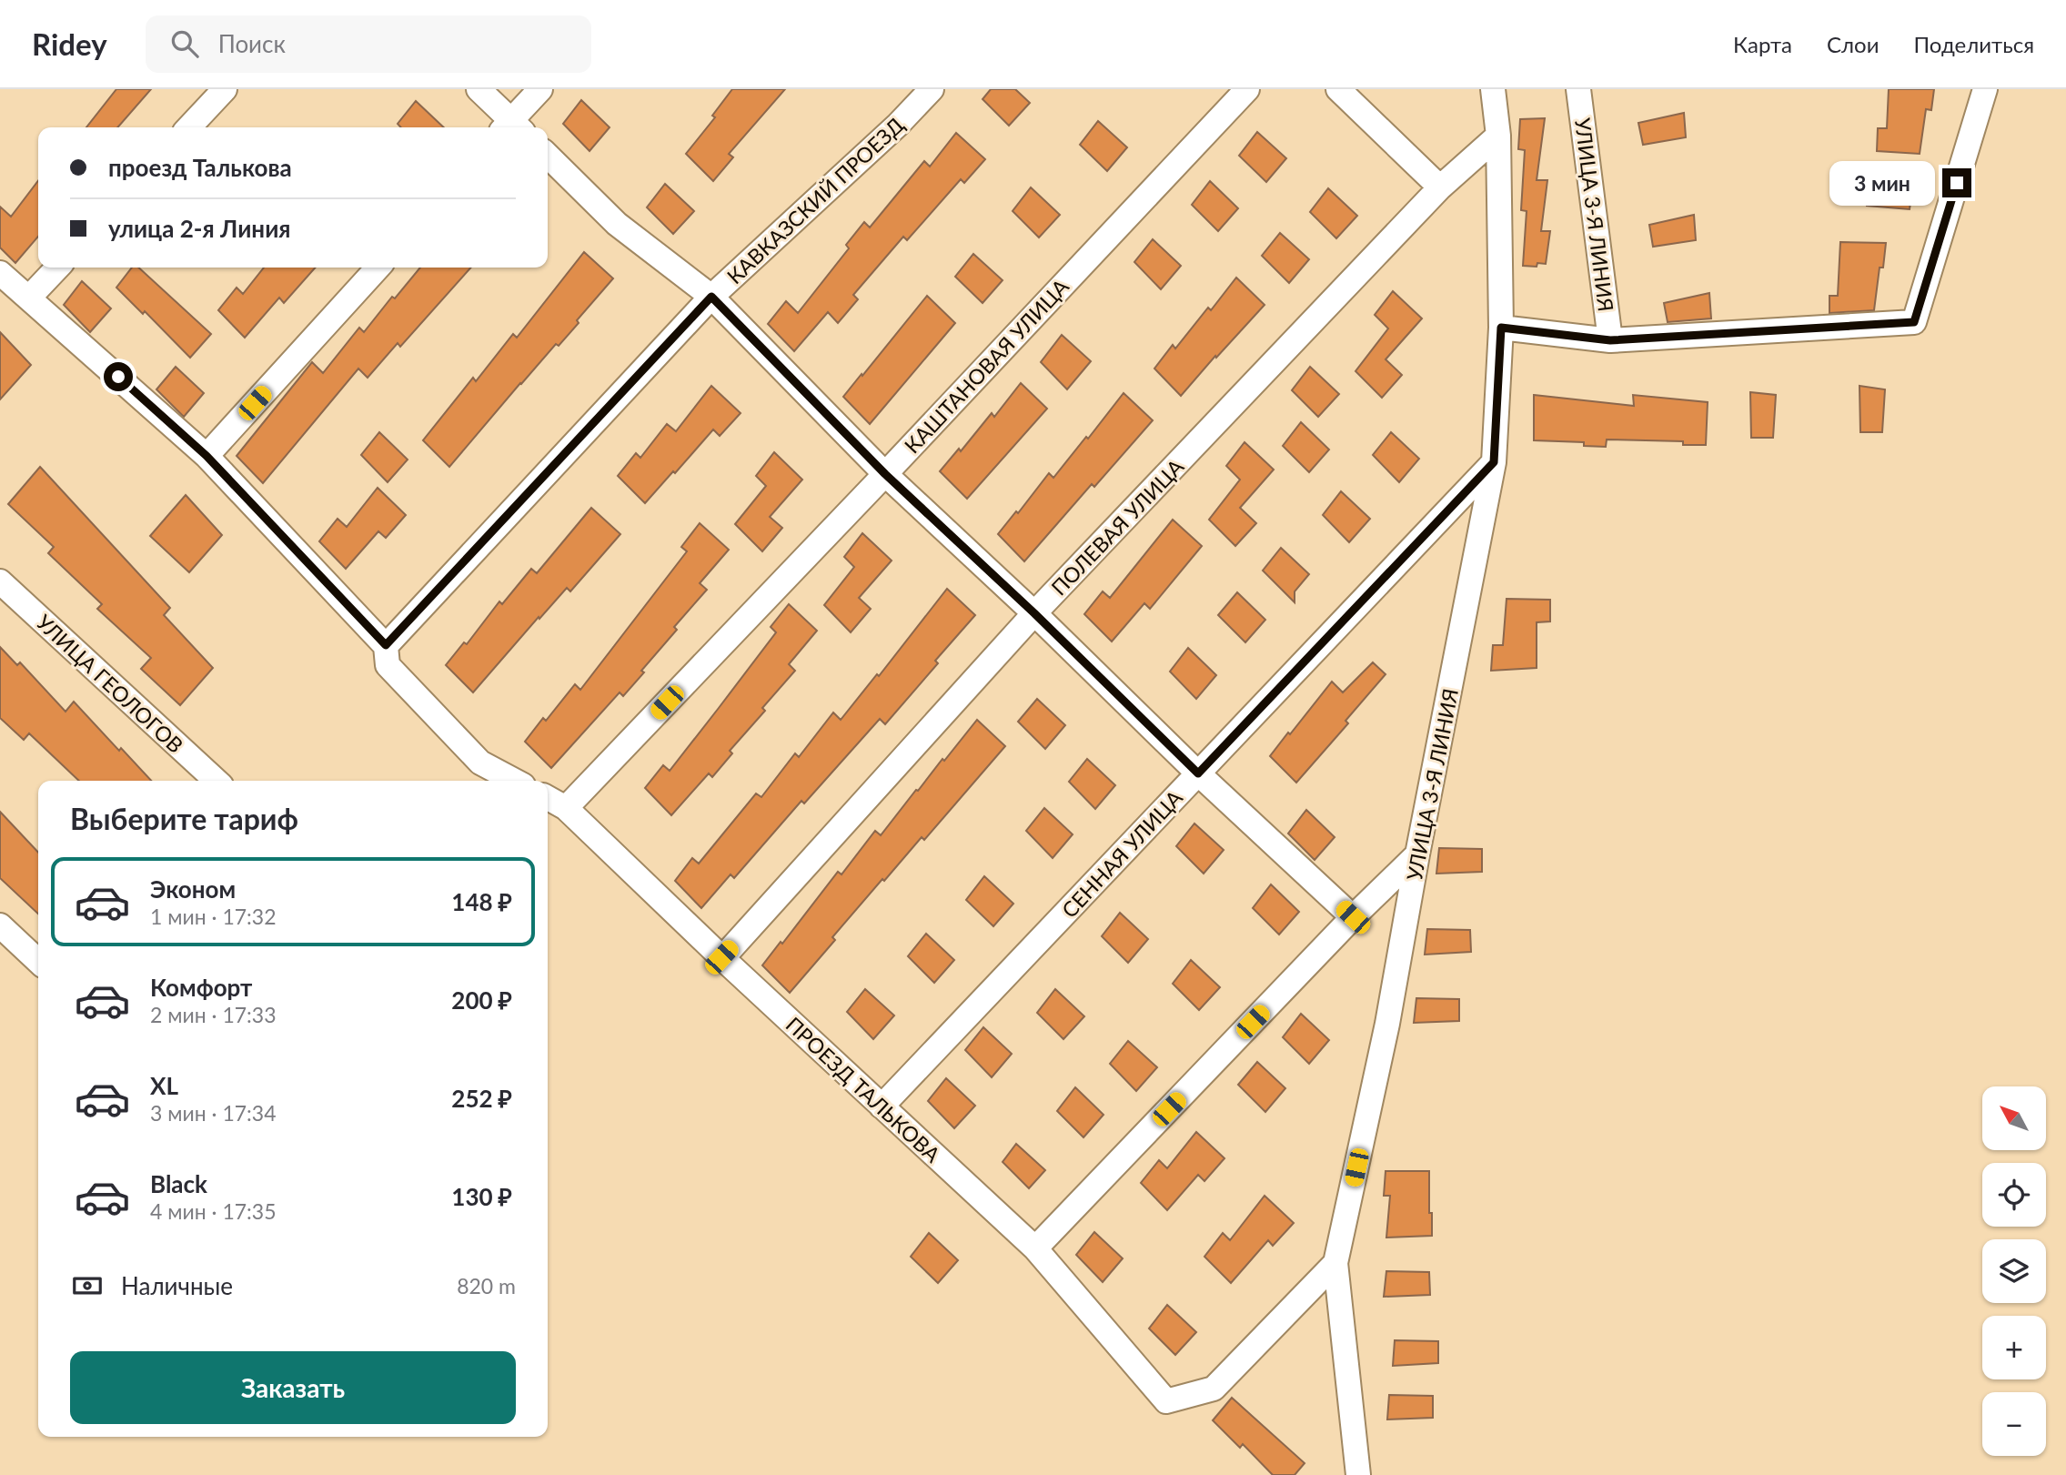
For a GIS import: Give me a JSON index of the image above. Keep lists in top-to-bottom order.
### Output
{
  "streets": {
    "street": [
      "КАВКАЗСКИЙ ПРОЕЗД",
      "УЛИЦА 3-Я ЛИНИЯ",
      "КАШТАНОВАЯ УЛИЦА",
      "ПОЛЕВАЯ УЛИЦА",
      "УЛИЦА ГЕОЛОГОВ",
      "СЕННАЯ УЛИЦА",
      "ПРОЕЗД ТАЛЬКОВА"
    ]
  },
  "crossings": [
    ["УЛИЦА 3-Я ЛИНИЯ", "ПОЛЕВАЯ УЛИЦА"],
    ["УЛИЦА 3-Я ЛИНИЯ", "СЕННАЯ УЛИЦА"],
    ["УЛИЦА 3-Я ЛИНИЯ", "ПРОЕЗД ТАЛЬКОВА"],
    ["КАШТАНОВАЯ УЛИЦА", "ПРОЕЗД ТАЛЬКОВА"],
    ["ПОЛЕВАЯ УЛИЦА", "ПРОЕЗД ТАЛЬКОВА"],
    ["СЕННАЯ УЛИЦА", "ПРОЕЗД ТАЛЬКОВА"]
  ],
  "north": "top left",
  "page": {
    "header": "Ridey",
    "search": "Поиск",
    "nav": ["Карта", "Слои", "Поделиться"],
    "banner": ["проезд Талькова", "улица 2-я Линия"],
    "bubble": "3 мин",
    "heading": "Выберите тариф",
    "list": [
      {
        "name": "Эконом",
        "note": "1 мин · 17:32",
        "value": "148 ₽"
      },
      {
        "name": "Комфорт",
        "note": "2 мин · 17:33",
        "value": "200 ₽"
      },
      {
        "name": "XL",
        "note": "3 мин · 17:34",
        "value": "252 ₽"
      },
      {
        "name": "Black",
        "note": "4 мин · 17:35",
        "value": "130 ₽"
      }
    ],
    "map_buttons": ["+", "−"],
    "pay": ["Наличные", "820 m"],
    "buttons": "Заказать"
  }
}
